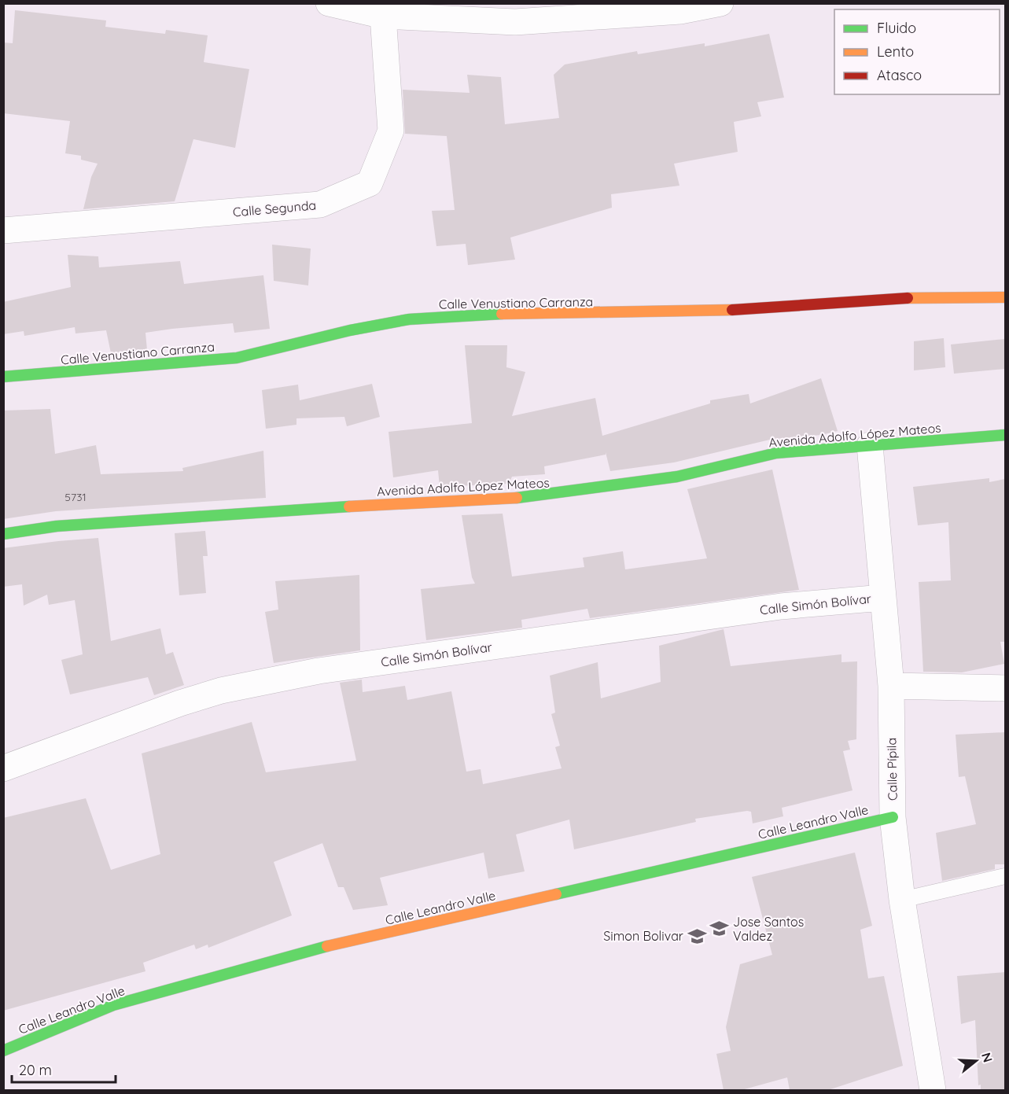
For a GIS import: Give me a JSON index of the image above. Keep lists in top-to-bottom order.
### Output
{
  "streets": {
    "street": [
      "Calle Segunda",
      "Calle Venustiano Carranza",
      "Avenida Adolfo López Mateos",
      "Calle Simón Bolívar",
      "Calle Pípila",
      "Calle Leandro Valle"
    ]
  },
  "crossings": [
    ["Avenida Adolfo López Mateos", "Calle Pípila"],
    ["Calle Simón Bolívar", "Calle Pípila"],
    ["Calle Pípila", "Calle Leandro Valle"]
  ],
  "places": {
    "school or university": ["Jose Santos Valdez", "Simon Bolivar"]
  },
  "house_numbers": ["5731"],
  "legend": ["Fluido", "Lento", "Atasco"],
  "scale_bar": "20 m",
  "north": "right"
}
